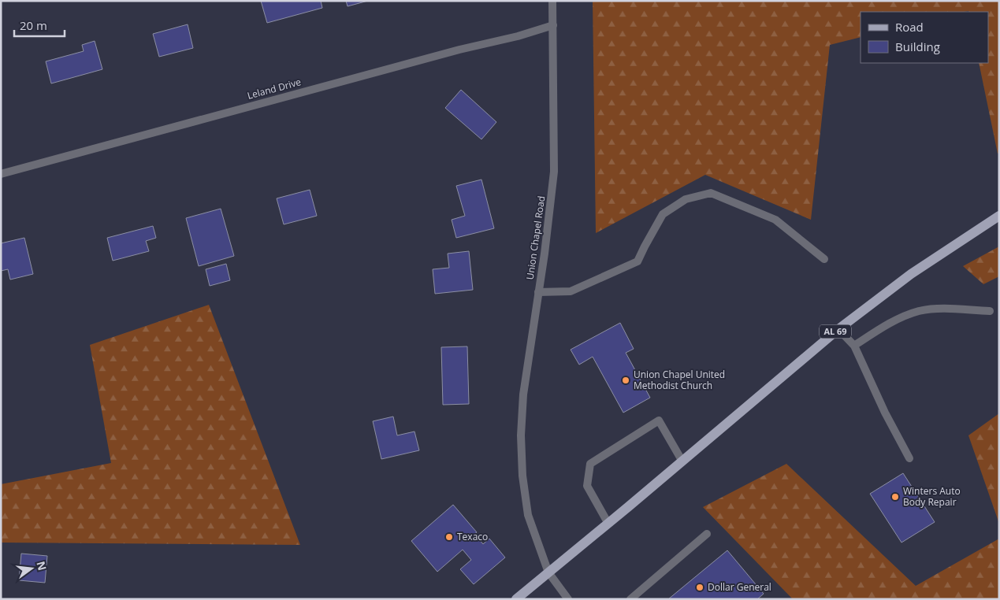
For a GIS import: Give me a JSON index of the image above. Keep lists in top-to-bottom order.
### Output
{
  "streets": {
    "main road": ["AL 69"],
    "street": ["Leland Drive", "Union Chapel Road"]
  },
  "crossings": [
    ["Leland Drive", "Union Chapel Road"],
    ["Union Chapel Road", "AL 69"]
  ],
  "places": [
    "Union Chapel United Methodist Church",
    "Winters Auto Body Repair",
    "Texaco",
    "Dollar General"
  ],
  "legend": ["Road", "Building"],
  "scale_bar": "20 m",
  "north": "right"
}
